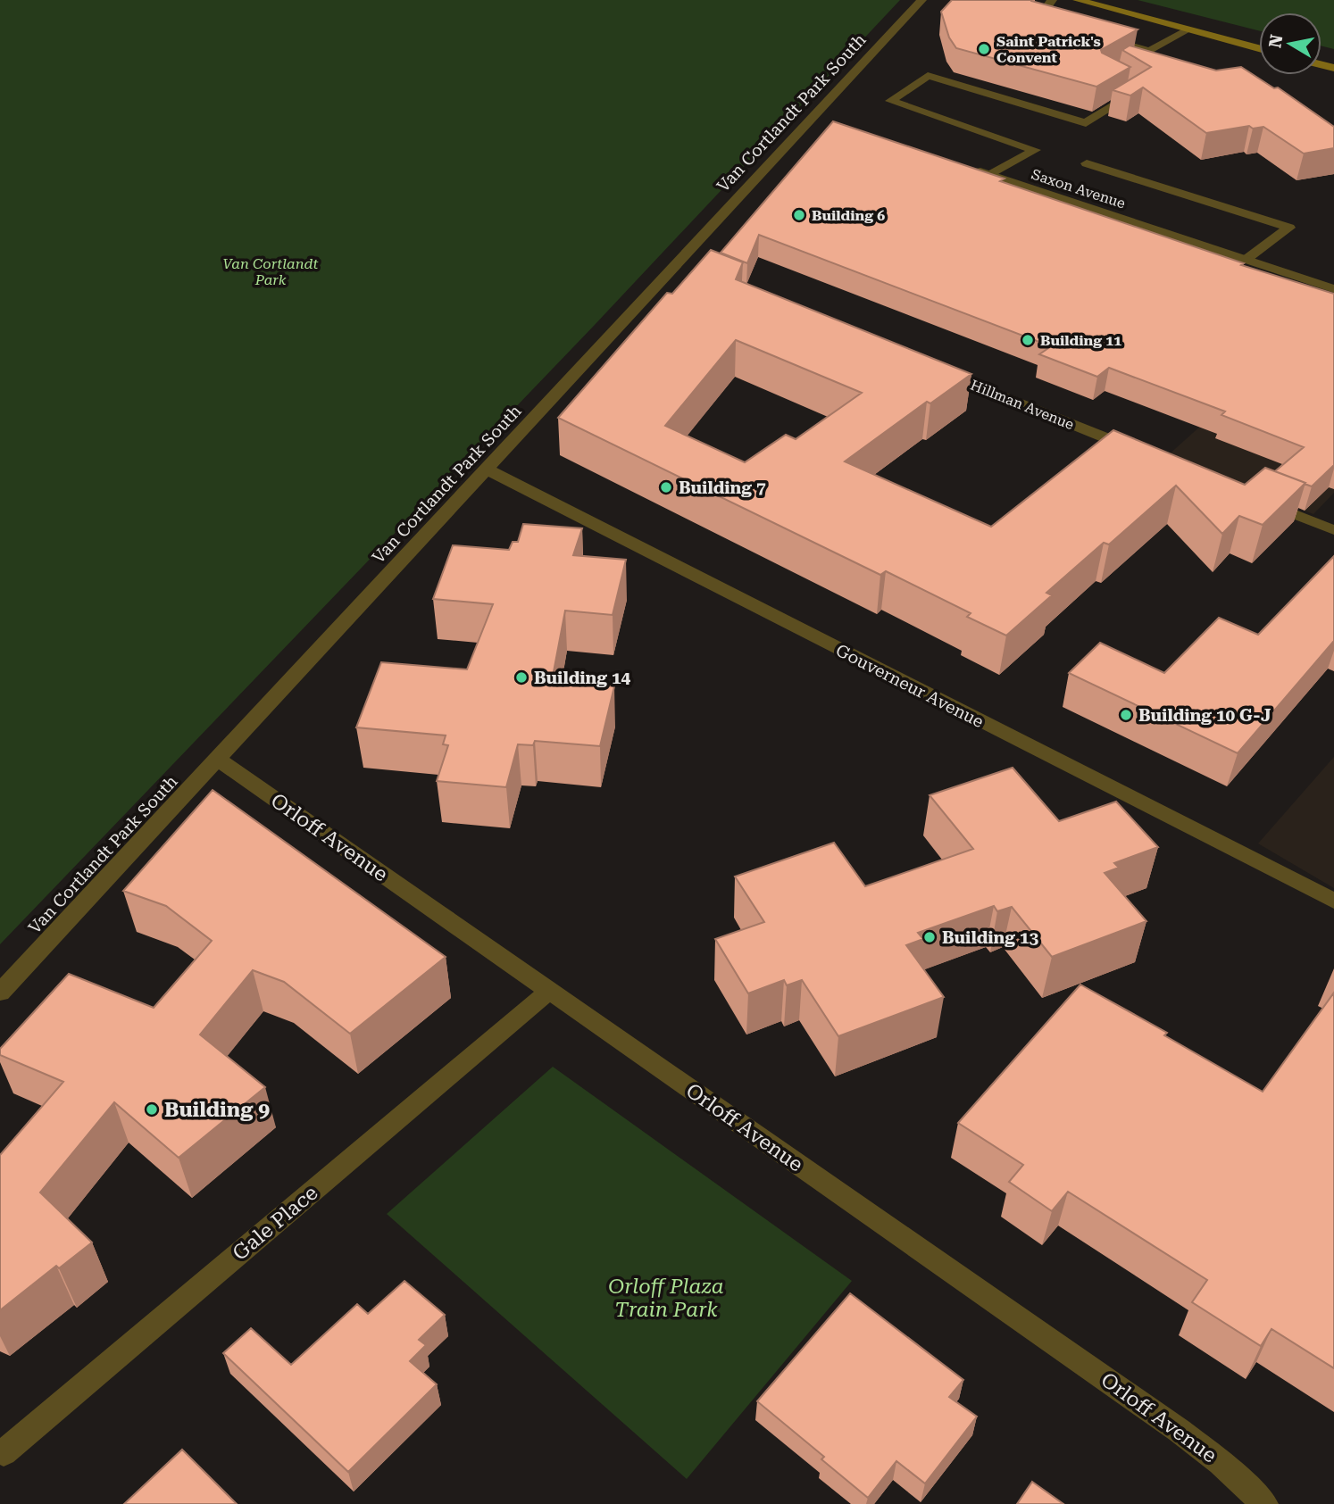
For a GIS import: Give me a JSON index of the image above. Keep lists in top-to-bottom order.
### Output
{
  "streets": {
    "street": [
      "Van Cortlandt Park South",
      "Saxon Avenue",
      "Hillman Avenue",
      "Gouverneur Avenue",
      "Orloff Avenue",
      "Gale Place"
    ]
  },
  "crossings": [
    ["Van Cortlandt Park South", "Gouverneur Avenue"],
    ["Van Cortlandt Park South", "Orloff Avenue"],
    ["Orloff Avenue", "Gale Place"]
  ],
  "parks": ["Van Cortlandt Park", "Orloff Plaza Train Park"],
  "places": [
    "Saint Patrick's Convent",
    "Building 6",
    "Building 11",
    "Building 7",
    "Building 14",
    "Building 10 G-J",
    "Building 13",
    "Building 9"
  ],
  "north": "left"
}
